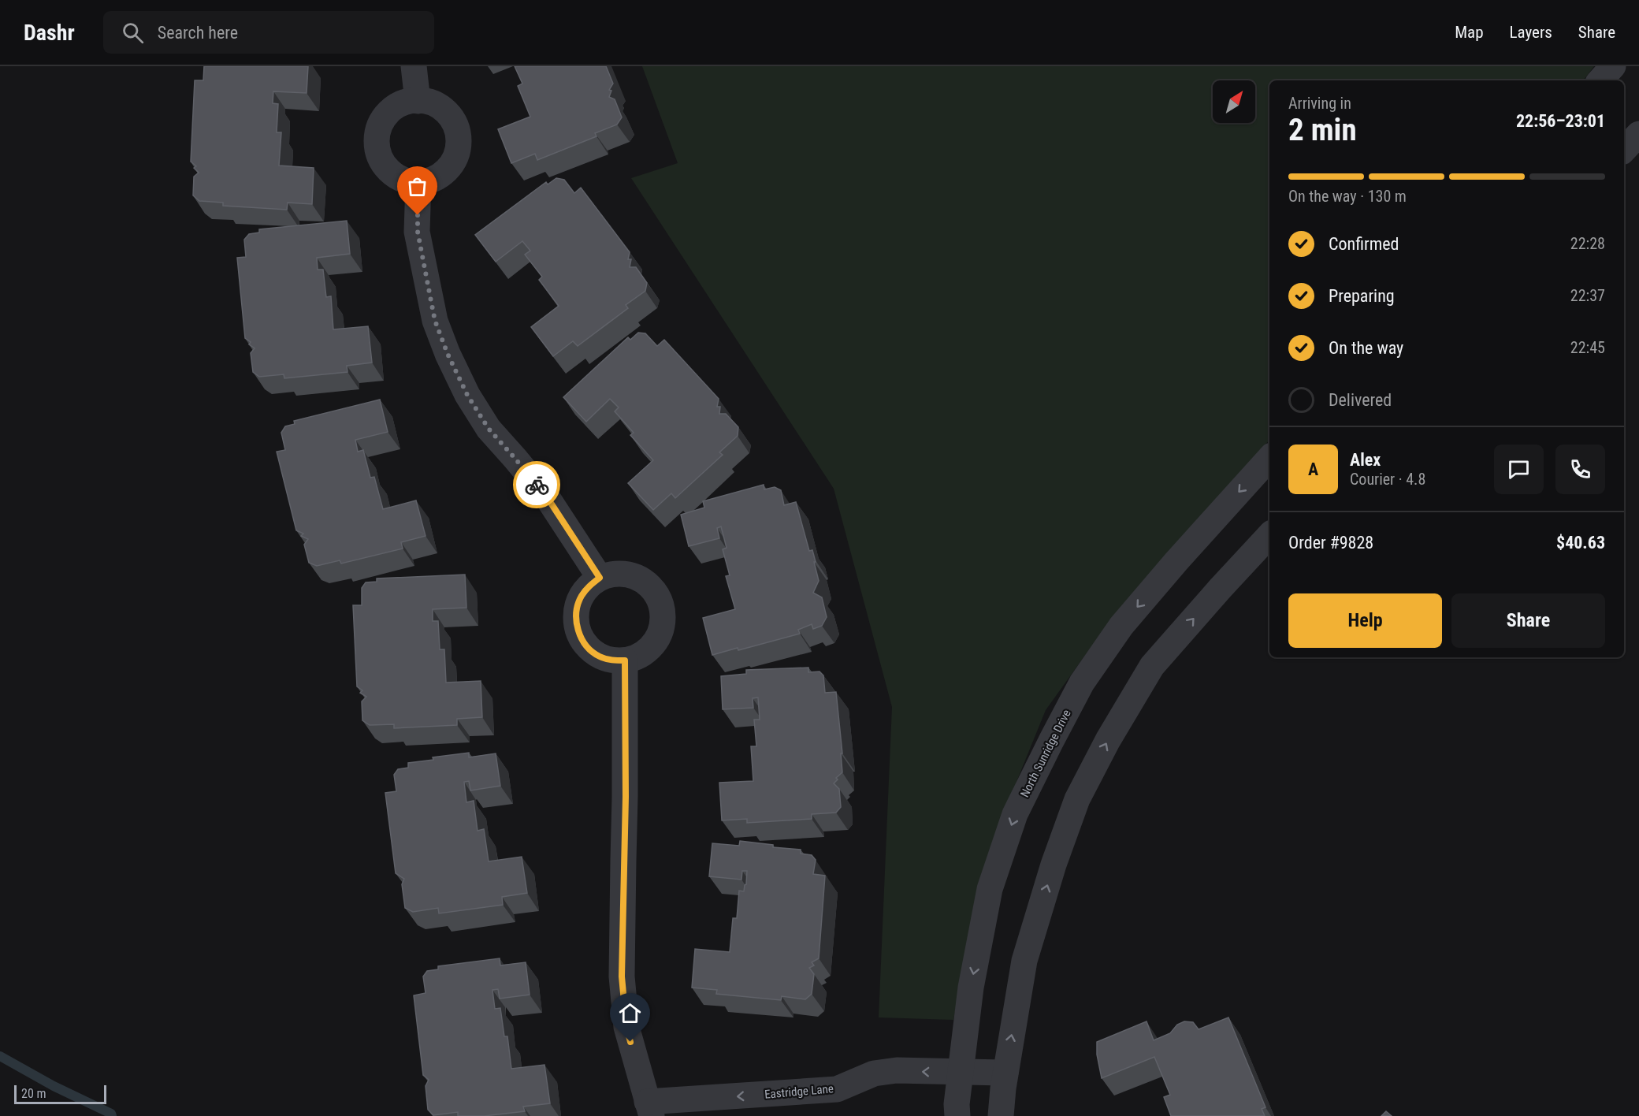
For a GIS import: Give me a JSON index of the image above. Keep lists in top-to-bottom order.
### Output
{
  "streets": {
    "street": ["North Sunridge Drive", "Eastridge Lane"]
  },
  "crossings": [
    ["North Sunridge Drive", "Eastridge Lane"]
  ],
  "one_way": ["Eastridge Lane"],
  "scale_bar": "20 m",
  "north": "top right",
  "page": {
    "header": "Dashr",
    "search": "Search here",
    "nav": ["Map", "Layers", "Share"],
    "heading": ["2 min", "Arriving in", "22:56–23:01"],
    "panel": [
      "Alex",
      "Courier · 4.8",
      "Order #9828",
      "$40.63"
    ],
    "bar": "On the way · 130 m",
    "list": [
      ["Confirmed", "22:28"],
      ["Preparing", "22:37"],
      ["On the way", "22:45"],
      "Delivered"
    ],
    "round": "A",
    "buttons": ["Help", "Share"],
    "scale": "20 m"
  }
}
